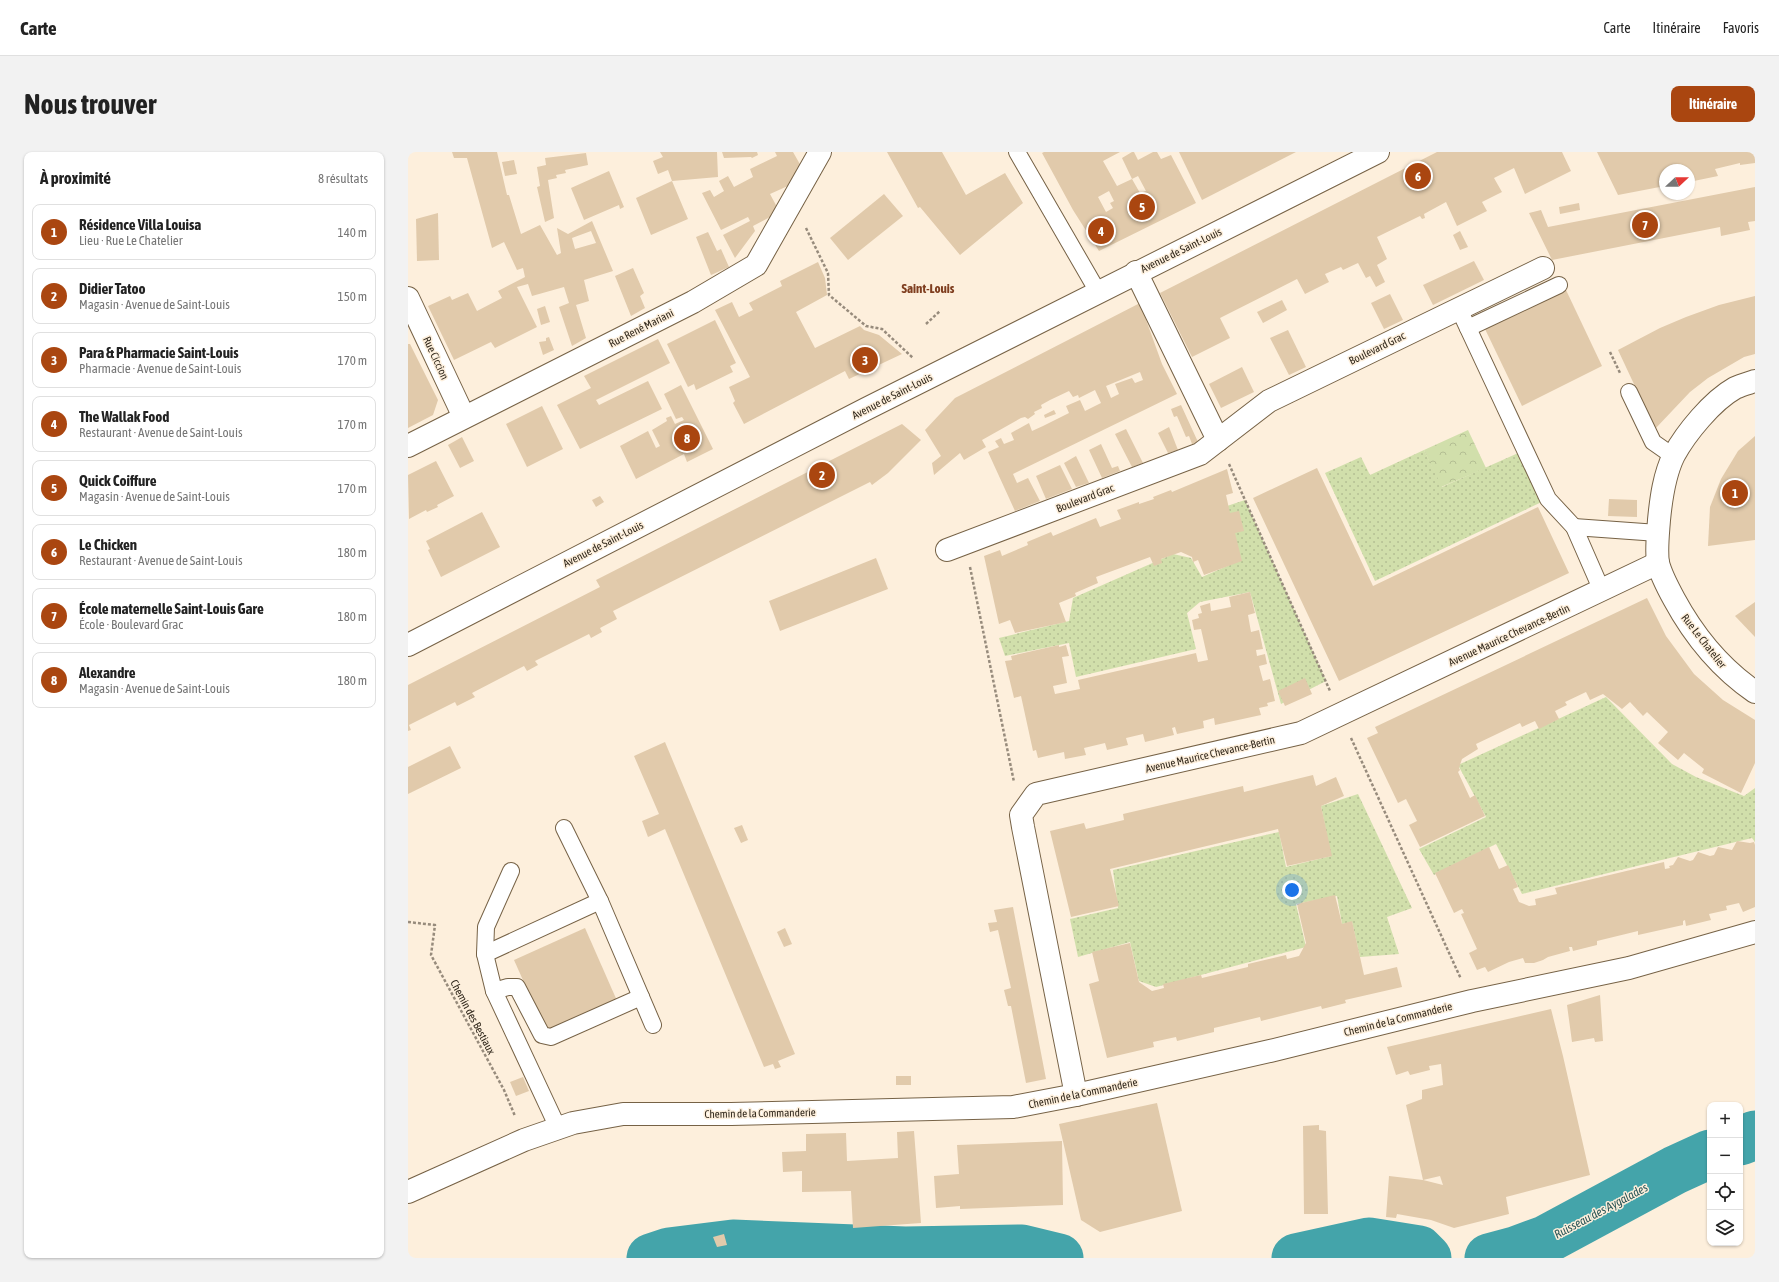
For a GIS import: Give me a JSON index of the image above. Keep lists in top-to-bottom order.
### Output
{
  "streets": {
    "street": [
      "Avenue de Saint-Louis",
      "Rue René Mariani",
      "Boulevard Grac",
      "Rue Ciccion",
      "Avenue Maurice Chevance-Bertin",
      "Rue Le Chatelier",
      "Chemin de la Commanderie"
    ],
    "path": ["Chemin des Bestiaux"]
  },
  "crossings": [
    ["Rue René Mariani", "Rue Ciccion"],
    ["Avenue Maurice Chevance-Bertin", "Rue Le Chatelier"],
    ["Chemin des Bestiaux", "Chemin de la Commanderie"]
  ],
  "districts": ["Saint-Louis"],
  "water": ["Ruisseau des Aygalades"],
  "north": "right",
  "page": {
    "header": "Carte",
    "nav": ["Carte", "Itinéraire", "Favoris"],
    "buttons": "Itinéraire",
    "title": "Nous trouver",
    "heading": ["À proximité", "8 résultats"],
    "pins": [
      "6",
      "5",
      "7",
      "4",
      "3",
      "8",
      "2",
      "1"
    ],
    "list": [
      {
        "mark": "1",
        "name": "Résidence Villa Louisa",
        "note": "Lieu · Rue Le Chatelier",
        "value": "140 m"
      },
      {
        "mark": "2",
        "name": "Didier Tatoo",
        "note": "Magasin · Avenue de Saint-Louis",
        "value": "150 m"
      },
      {
        "mark": "3",
        "name": "Para & Pharmacie Saint-Louis",
        "note": "Pharmacie · Avenue de Saint-Louis",
        "value": "170 m"
      },
      {
        "mark": "4",
        "name": "The Wallak Food",
        "note": "Restaurant · Avenue de Saint-Louis",
        "value": "170 m"
      },
      {
        "mark": "5",
        "name": "Quick Coiffure",
        "note": "Magasin · Avenue de Saint-Louis",
        "value": "170 m"
      },
      {
        "mark": "6",
        "name": "Le Chicken",
        "note": "Restaurant · Avenue de Saint-Louis",
        "value": "180 m"
      },
      {
        "mark": "7",
        "name": "École maternelle Saint-Louis Gare",
        "note": "École · Boulevard Grac",
        "value": "180 m"
      },
      {
        "mark": "8",
        "name": "Alexandre",
        "note": "Magasin · Avenue de Saint-Louis",
        "value": "180 m"
      }
    ],
    "map_buttons": ["+", "−"]
  }
}
